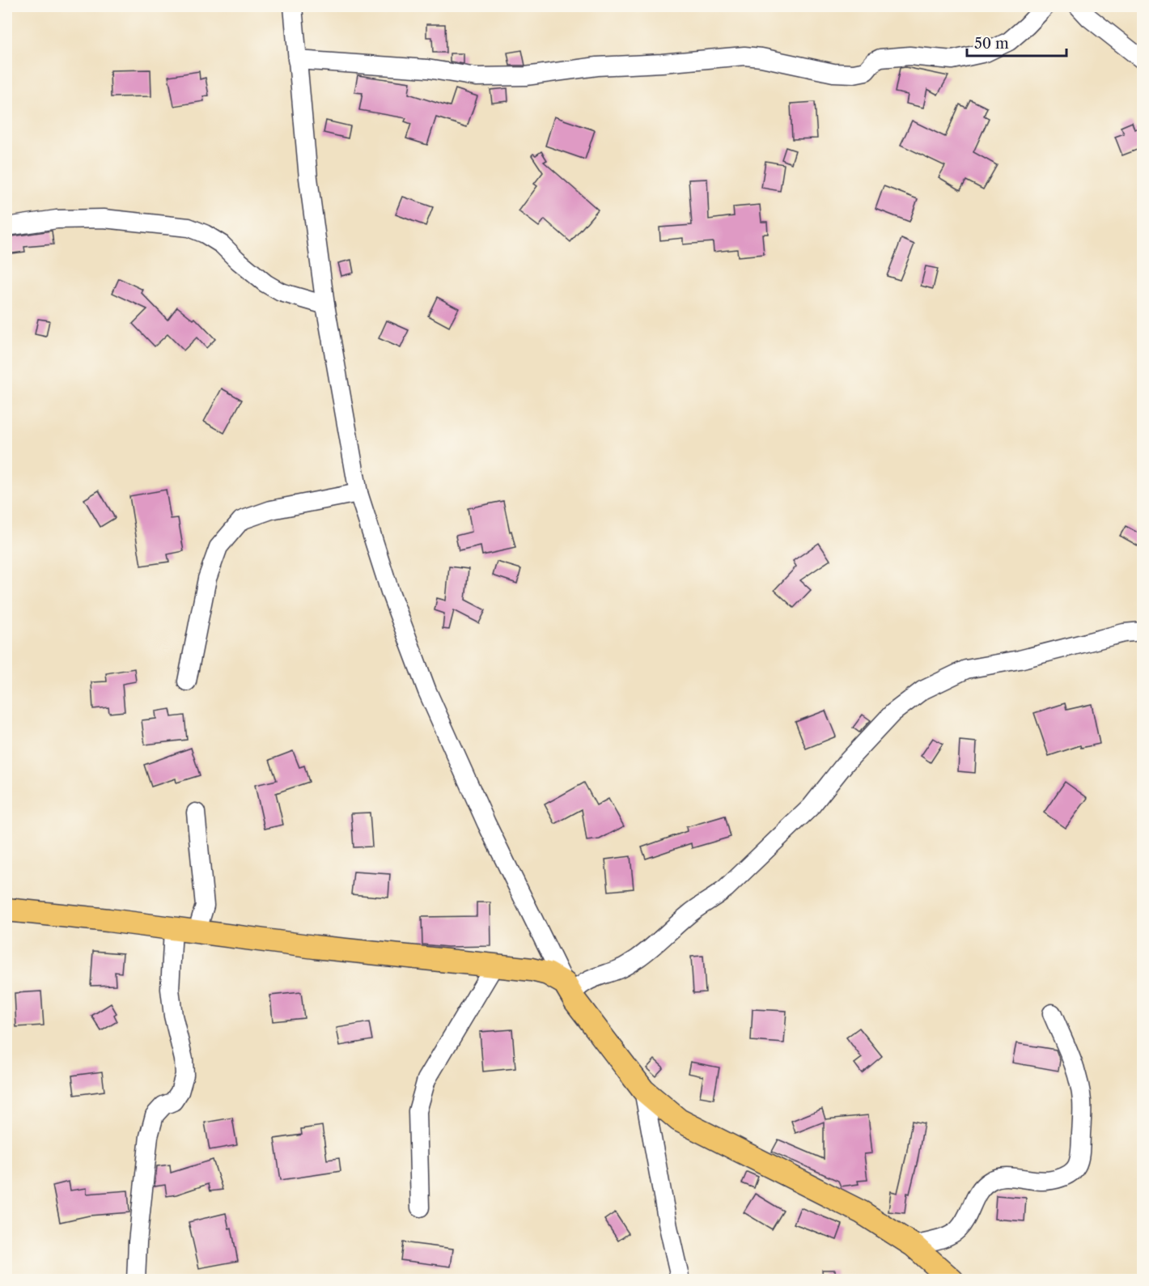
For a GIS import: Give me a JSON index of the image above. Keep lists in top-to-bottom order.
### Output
{
  "scale_bar": "50 m"
}
